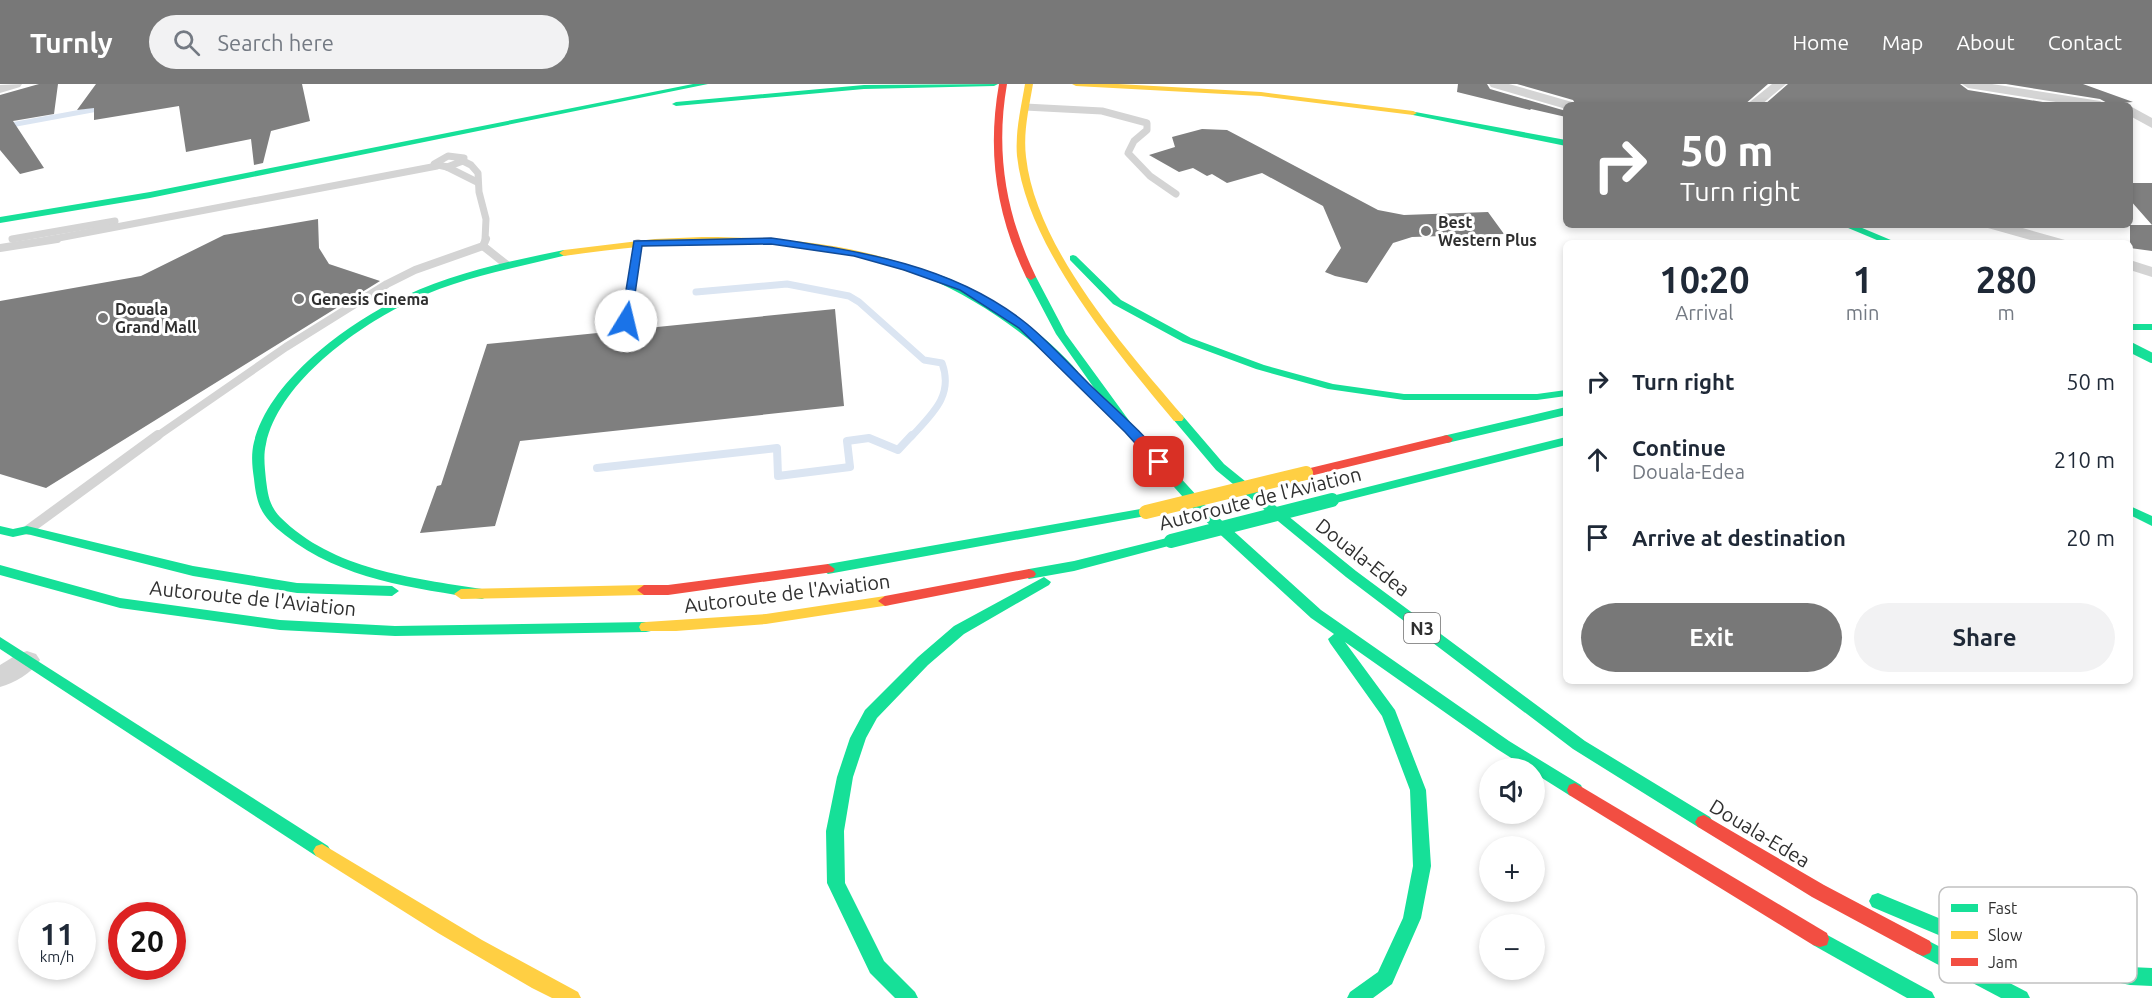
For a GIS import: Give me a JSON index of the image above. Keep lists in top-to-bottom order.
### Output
{
  "streets": {
    "highway": ["Autoroute de l'Aviation", "Douala-Edea", "N3"]
  },
  "places": ["Best Western Plus", "Genesis Cinema", "Douala Grand Mall"],
  "legend": ["Fast", "Slow", "Jam"],
  "page": {
    "header": "Turnly",
    "search": "Search here",
    "nav": [
      "Home",
      "Map",
      "About",
      "Contact"
    ],
    "turn": ["50 m", "Turn right"],
    "eta": [
      "10:20",
      "Arrival",
      "1",
      "min",
      "280",
      "m"
    ],
    "list": [
      {
        "name": "Turn right",
        "value": "50 m"
      },
      {
        "name": "Continue",
        "note": "Douala-Edea",
        "value": "210 m"
      },
      {
        "name": "Arrive at destination",
        "value": "20 m"
      }
    ],
    "buttons": ["Exit", "Share"],
    "map_buttons": ["+", "−"],
    "speed": "11 km/h",
    "limit": "20"
  }
}
